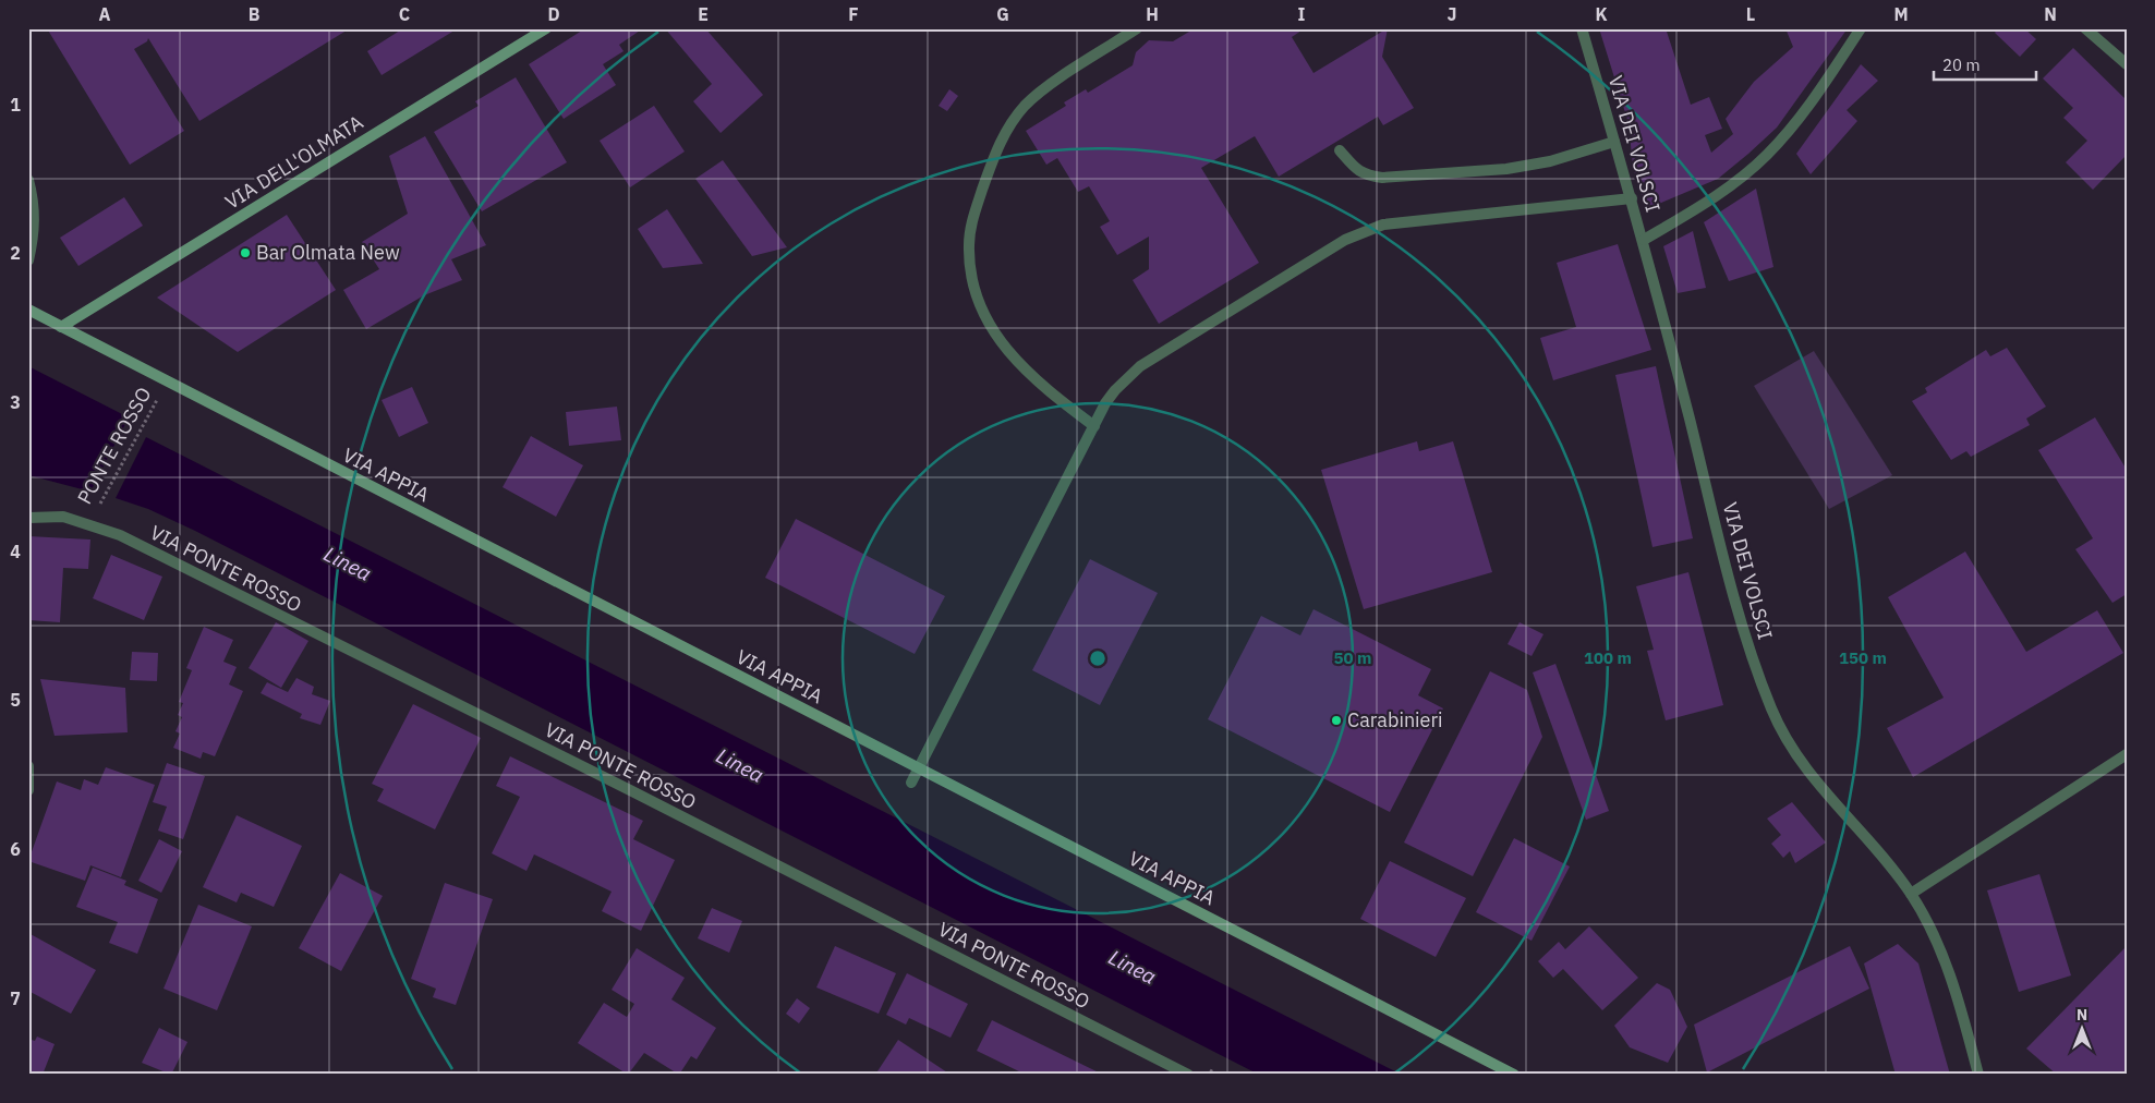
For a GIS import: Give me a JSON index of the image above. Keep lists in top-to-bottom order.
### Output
{
  "streets": {
    "main road": ["VIA DELL'OLMATA", "VIA APPIA"],
    "street": ["VIA DEI VOLSCI", "VIA PONTE ROSSO"],
    "path": ["PONTE ROSSO"]
  },
  "crossings": [
    ["VIA DELL'OLMATA", "VIA APPIA"],
    ["PONTE ROSSO", "VIA APPIA"],
    ["PONTE ROSSO", "VIA PONTE ROSSO"]
  ],
  "water": ["Linea"],
  "places": ["Bar Olmata New", "Carabinieri"],
  "scale_bar": "20 m",
  "north": "top",
  "grid": {
    "columns": [
      "A",
      "B",
      "C",
      "D",
      "E",
      "F",
      "G",
      "H",
      "I",
      "J",
      "K",
      "L",
      "M",
      "N"
    ],
    "rows": [
      "1",
      "2",
      "3",
      "4",
      "5",
      "6",
      "7"
    ]
  },
  "rings": ["50 m", "100 m", "150 m"]
}
